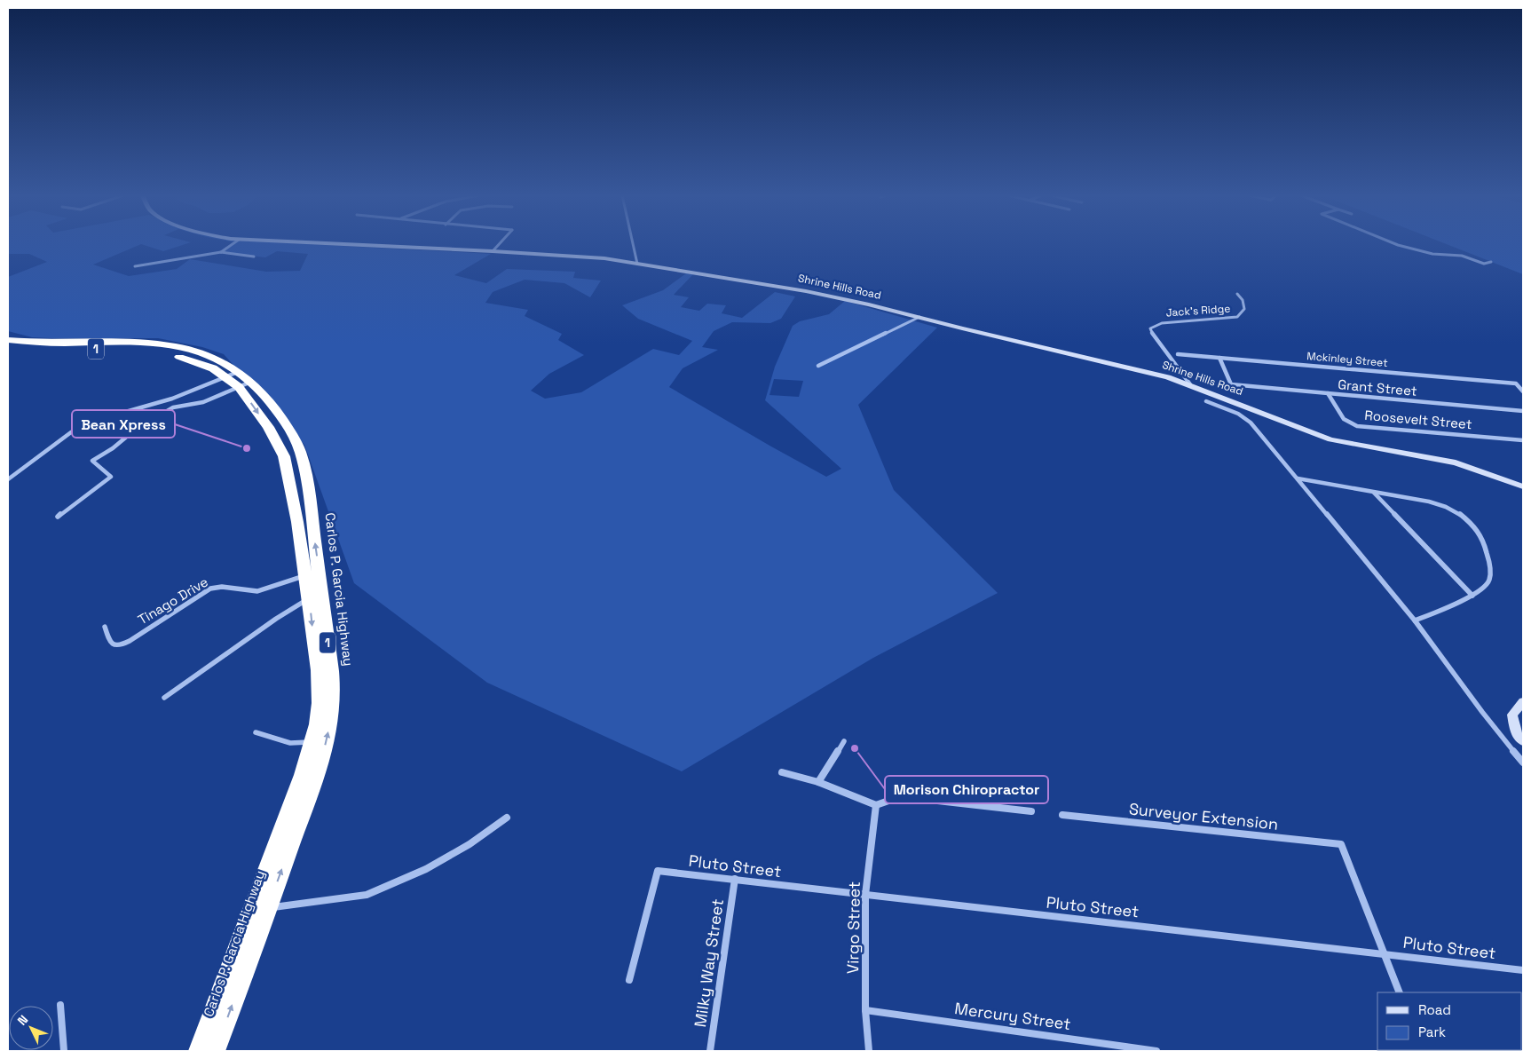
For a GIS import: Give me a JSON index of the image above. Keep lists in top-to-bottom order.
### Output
{
  "streets": {
    "highway": ["1", "Carlos P. Garcia Highway"],
    "street": [
      "Shrine Hills Road",
      "Jack's Ridge",
      "Mckinley Street",
      "Grant Street",
      "Roosevelt Street",
      "Tinago Drive",
      "Surveyor Extension",
      "Pluto Street",
      "Virgo Street",
      "Milky Way Street",
      "Mercury Street"
    ]
  },
  "crossings": [
    ["Shrine Hills Road", "Jack's Ridge"],
    ["Mckinley Street", "Grant Street"],
    ["Grant Street", "Roosevelt Street"],
    ["Carlos P. Garcia Highway", "Tinago Drive"],
    ["Surveyor Extension", "Pluto Street"],
    ["Pluto Street", "Virgo Street"],
    ["Pluto Street", "Milky Way Street"],
    ["Virgo Street", "Mercury Street"]
  ],
  "places": ["Bean Xpress", "Morison Chiropractor"],
  "legend": ["Road", "Park"],
  "north": "top left"
}
